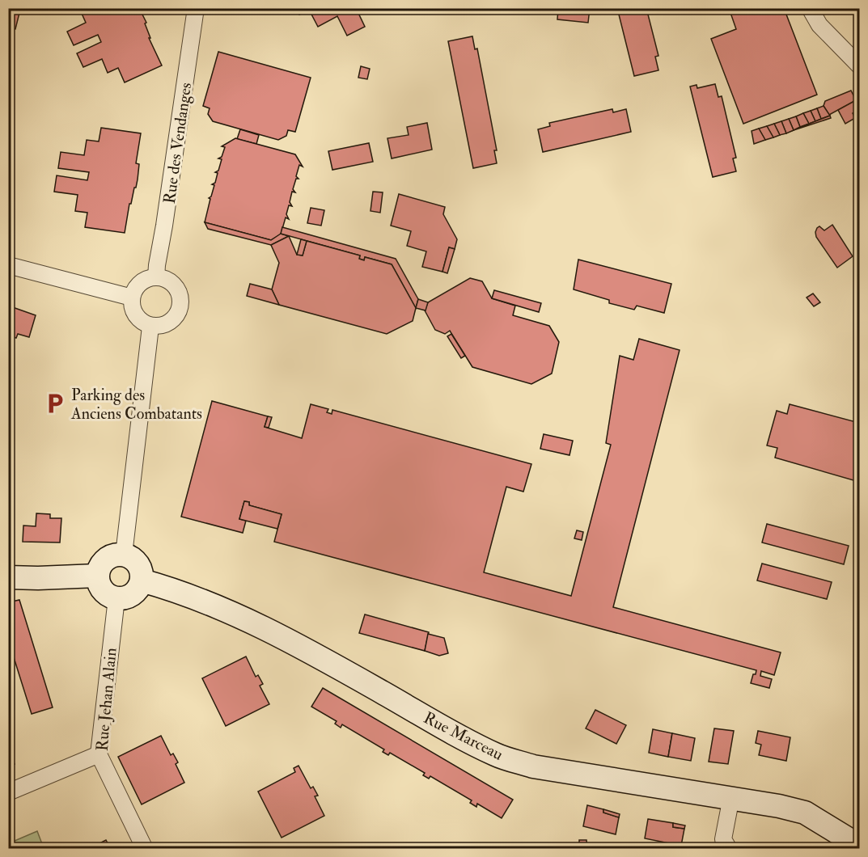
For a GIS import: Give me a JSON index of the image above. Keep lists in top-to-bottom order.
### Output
{
  "streets": {
    "street": ["Rue des Vendanges", "Rue Jehan Alain", "Rue Marceau"]
  },
  "crossings": [
    ["Rue Jehan Alain", "Rue Marceau"]
  ],
  "places": {
    "parking": ["Parking des Anciens Combatants"]
  }
}
